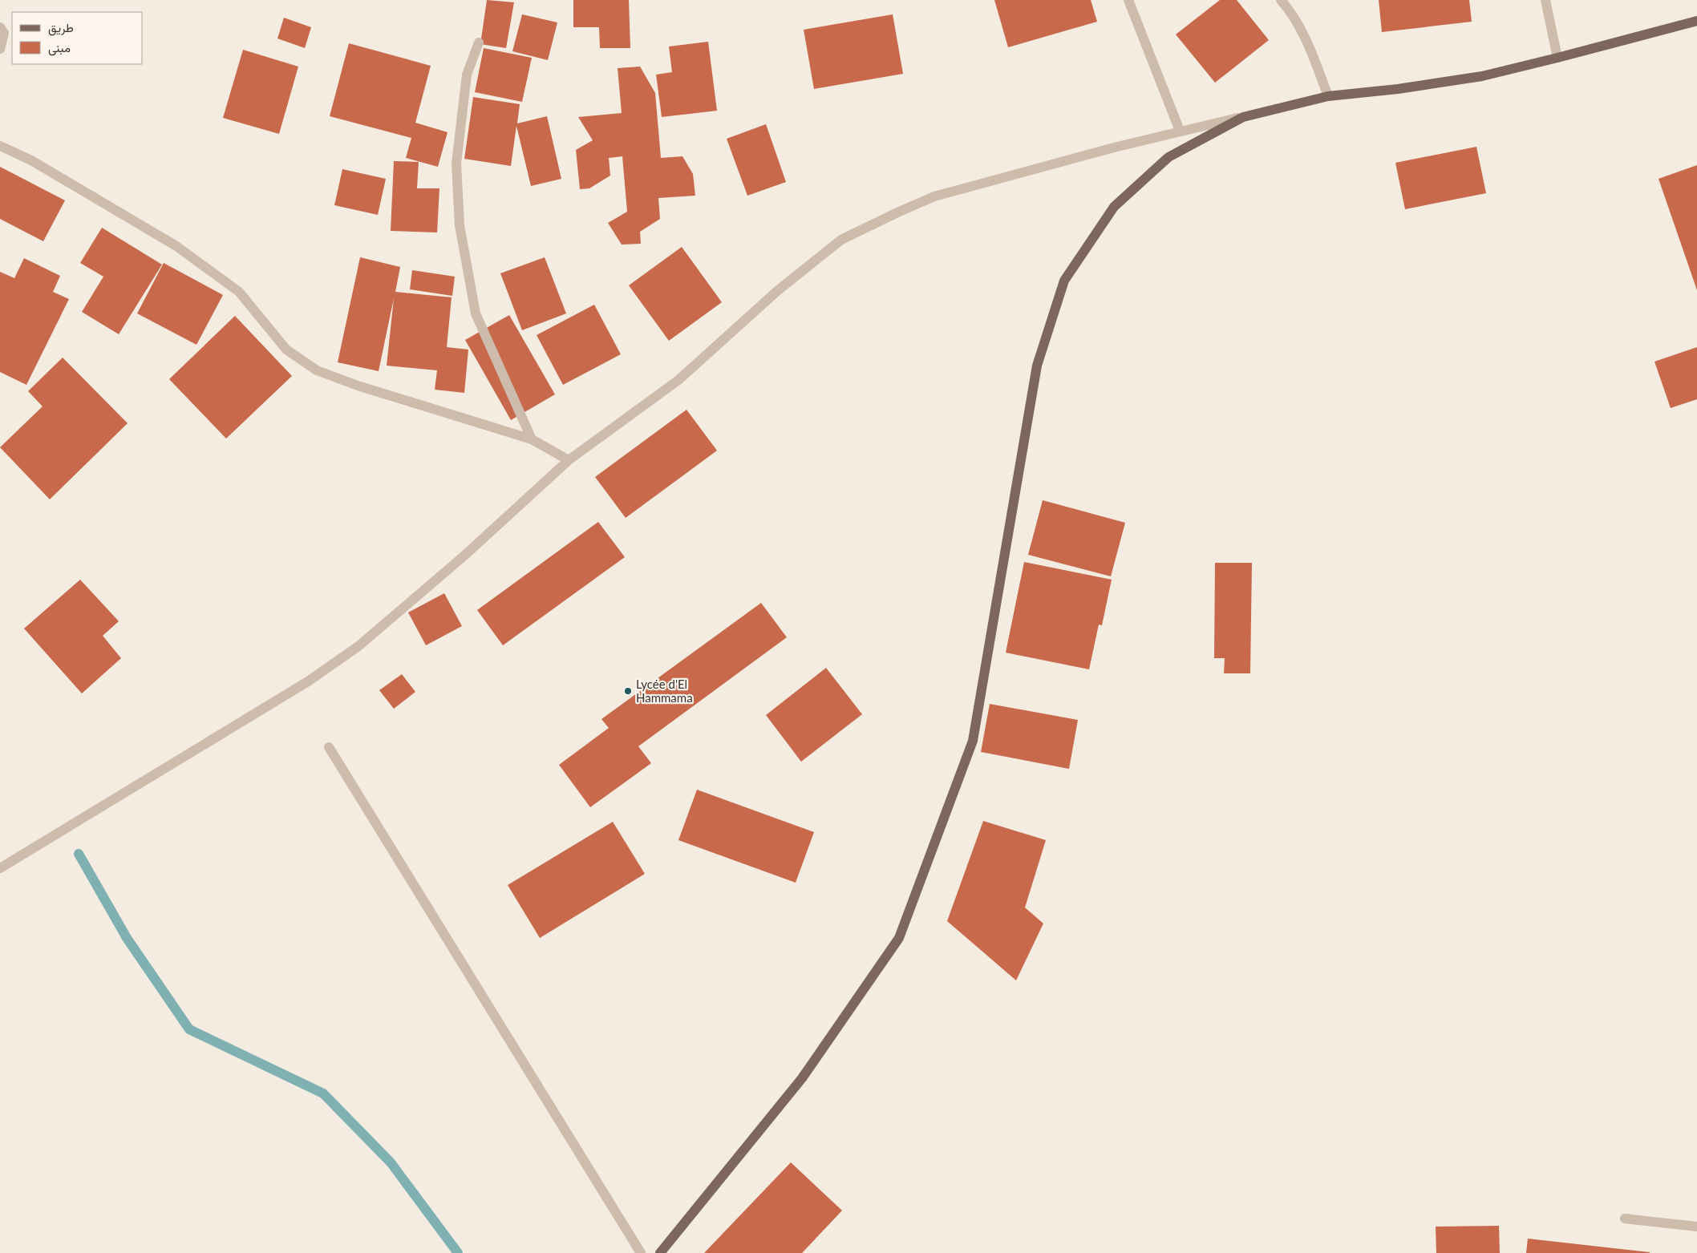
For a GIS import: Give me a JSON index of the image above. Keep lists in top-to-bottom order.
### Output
{
  "places": ["Lycée d'El Hammama"],
  "legend": ["طريق", "مبنى"]
}
